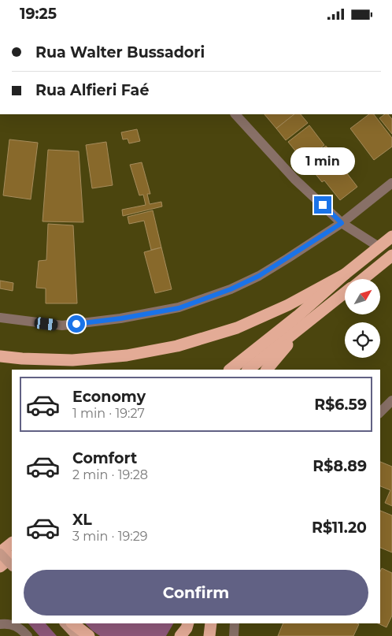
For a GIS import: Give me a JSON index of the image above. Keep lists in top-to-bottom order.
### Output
{
  "north": "top right",
  "page": {
    "status": "19:25",
    "banner": ["Rua Walter Bussadori", "Rua Alfieri Faé"],
    "bubble": "1 min",
    "list": [
      {
        "name": "Economy",
        "note": "1 min · 19:27",
        "value": "R$6.59"
      },
      {
        "name": "Comfort",
        "note": "2 min · 19:28",
        "value": "R$8.89"
      },
      {
        "name": "XL",
        "note": "3 min · 19:29",
        "value": "R$11.20"
      }
    ],
    "buttons": "Confirm"
  }
}
